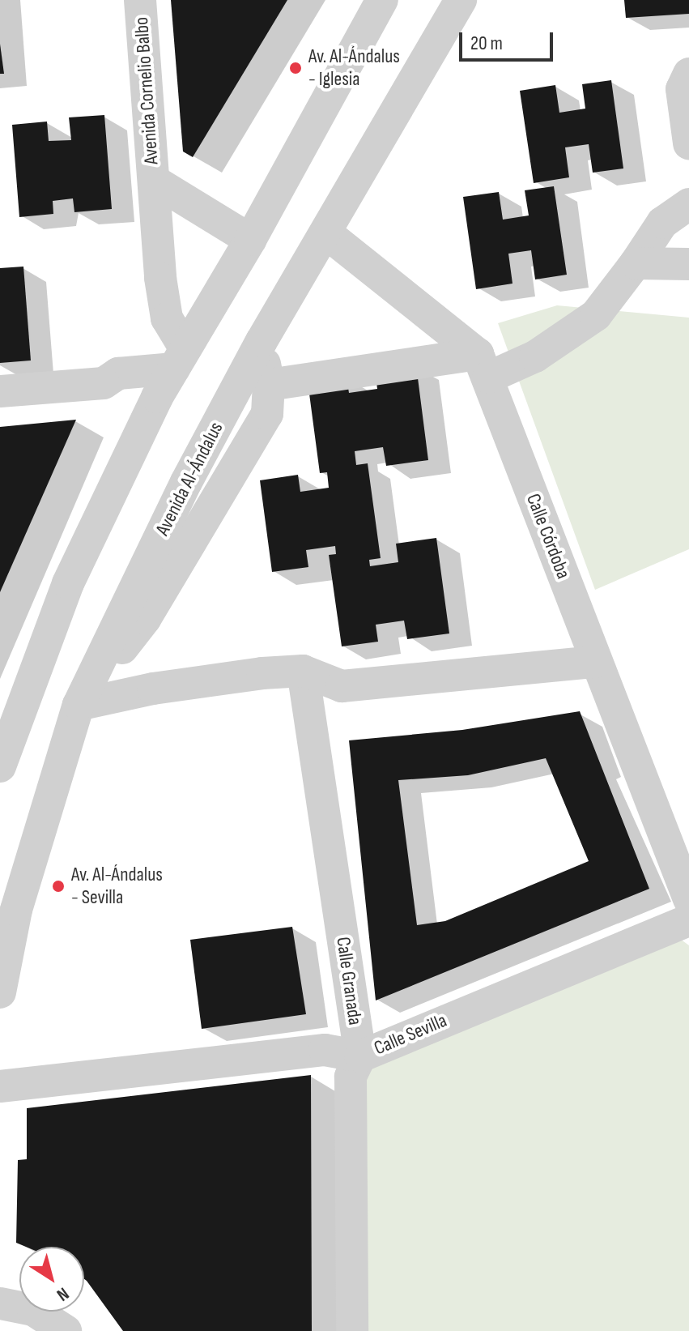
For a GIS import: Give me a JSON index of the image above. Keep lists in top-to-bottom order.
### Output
{
  "streets": {
    "street": [
      "Avenida Cornelio Balbo",
      "Avenida Al-Ándalus",
      "Calle Córdoba",
      "Calle Granada",
      "Calle Sevilla"
    ]
  },
  "crossings": [
    ["Calle Granada", "Calle Sevilla"]
  ],
  "places": ["Av. Al-Ándalus - Iglesia", "Av. Al-Ándalus - Sevilla"],
  "scale_bar": "20 m",
  "north": "bottom right"
}
